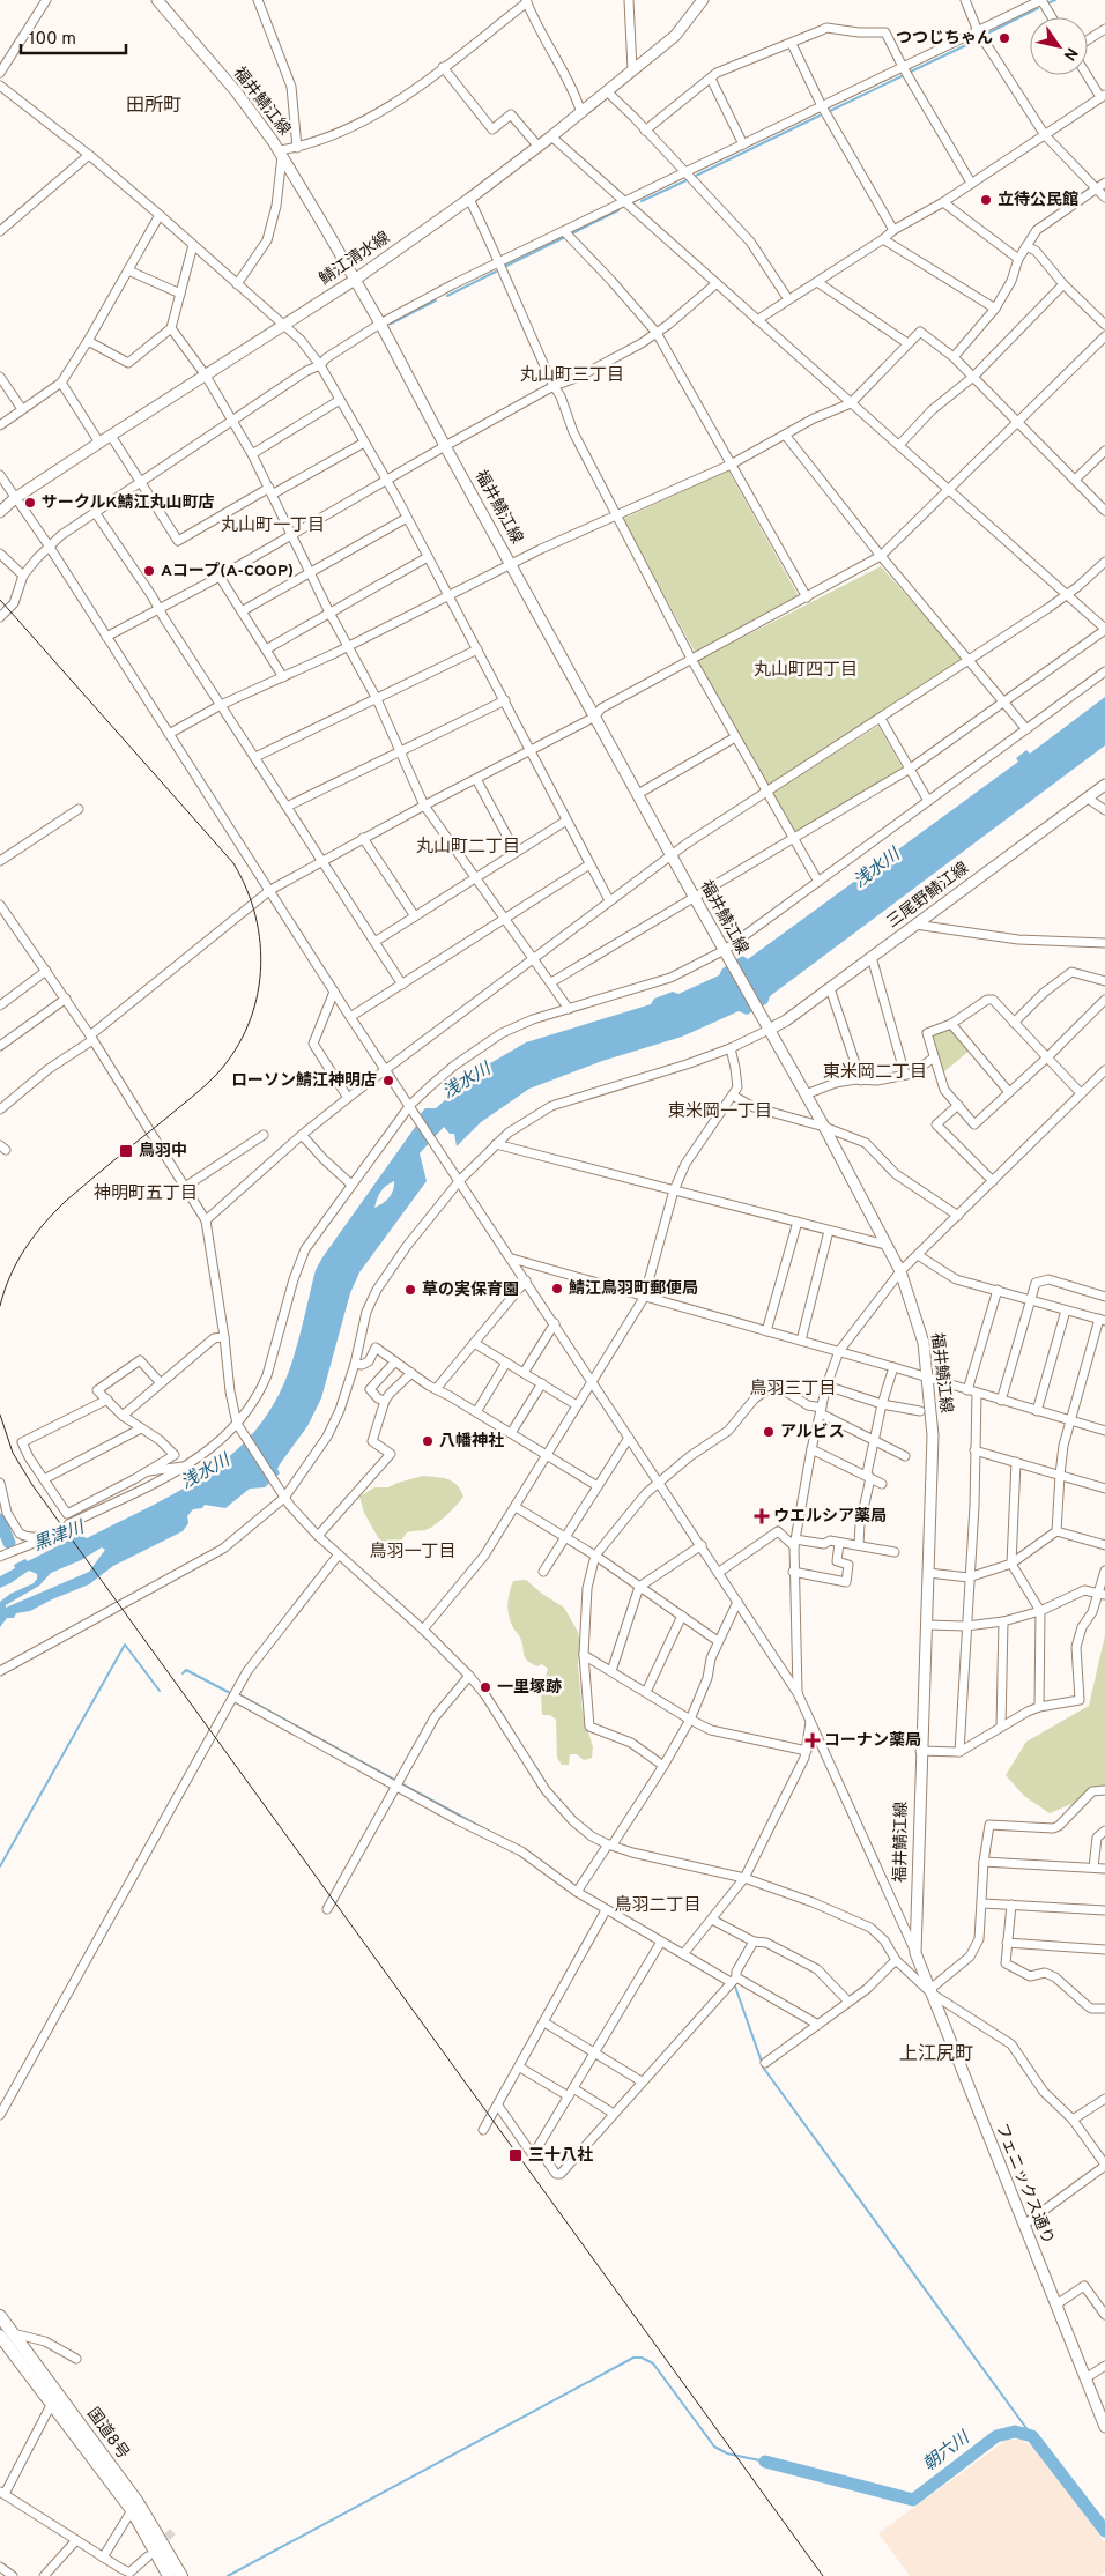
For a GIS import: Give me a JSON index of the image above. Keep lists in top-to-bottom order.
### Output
{
  "streets": {
    "highway": ["国道8号"],
    "main road": [
      "福井鯖江線",
      "鯖江清水線",
      "三尾野鯖江線",
      "フェニックス通り"
    ]
  },
  "crossings": [
    ["福井鯖江線", "鯖江清水線"],
    ["福井鯖江線", "三尾野鯖江線"],
    ["福井鯖江線", "フェニックス通り"]
  ],
  "districts": [
    "田所町",
    "丸山町三丁目",
    "丸山町一丁目",
    "丸山町四丁目",
    "丸山町二丁目",
    "東米岡二丁目",
    "東米岡一丁目",
    "神明町五丁目",
    "鳥羽三丁目",
    "鳥羽一丁目",
    "鳥羽二丁目",
    "上江尻町"
  ],
  "water": ["浅水川", "黒津川", "朝六川"],
  "places": {
    "other": [
      "つつじちゃん",
      "立待公民館",
      "サークルK鯖江丸山町店",
      "Aコープ(A-COOP)",
      "ローソン鯖江神明店",
      "鯖江鳥羽町郵便局",
      "草の実保育園",
      "アルビス",
      "八幡神社",
      "一里塚跡"
    ],
    "transit": ["鳥羽中", "三十八社"],
    "health": ["ウエルシア薬局", "コーナン薬局"]
  },
  "scale_bar": "100 m",
  "north": "bottom right"
}
